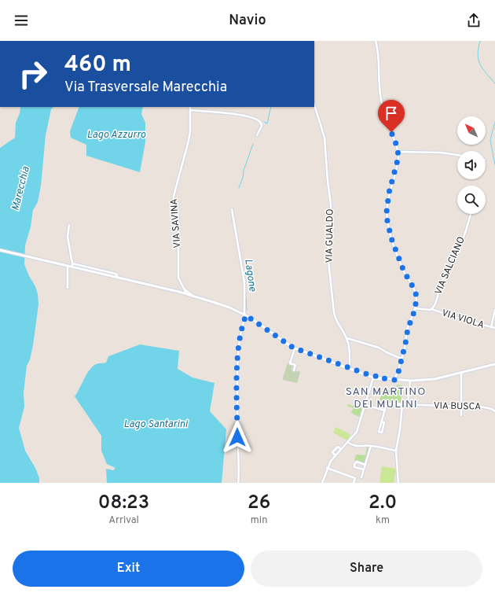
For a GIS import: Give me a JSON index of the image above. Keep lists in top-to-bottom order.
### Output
{
  "streets": {
    "street": [
      "VIA SAVINA",
      "VIA GUALDO",
      "VIA SALCIANO",
      "VIA VIOLA",
      "VIA BUSCA"
    ]
  },
  "crossings": [
    ["VIA SALCIANO", "VIA VIOLA"]
  ],
  "districts": ["SAN MARTINO DEI MULINI"],
  "water": [
    "Lago Azzurro",
    "Marecchia",
    "Lagone",
    "Lago Santarini"
  ],
  "north": "top left",
  "page": {
    "header": "Navio",
    "turn": ["460 m", "Via Trasversale Marecchia"],
    "eta": [
      "08:23",
      "Arrival",
      "26",
      "min",
      "2.0",
      "km"
    ],
    "buttons": ["Exit", "Share"]
  }
}
